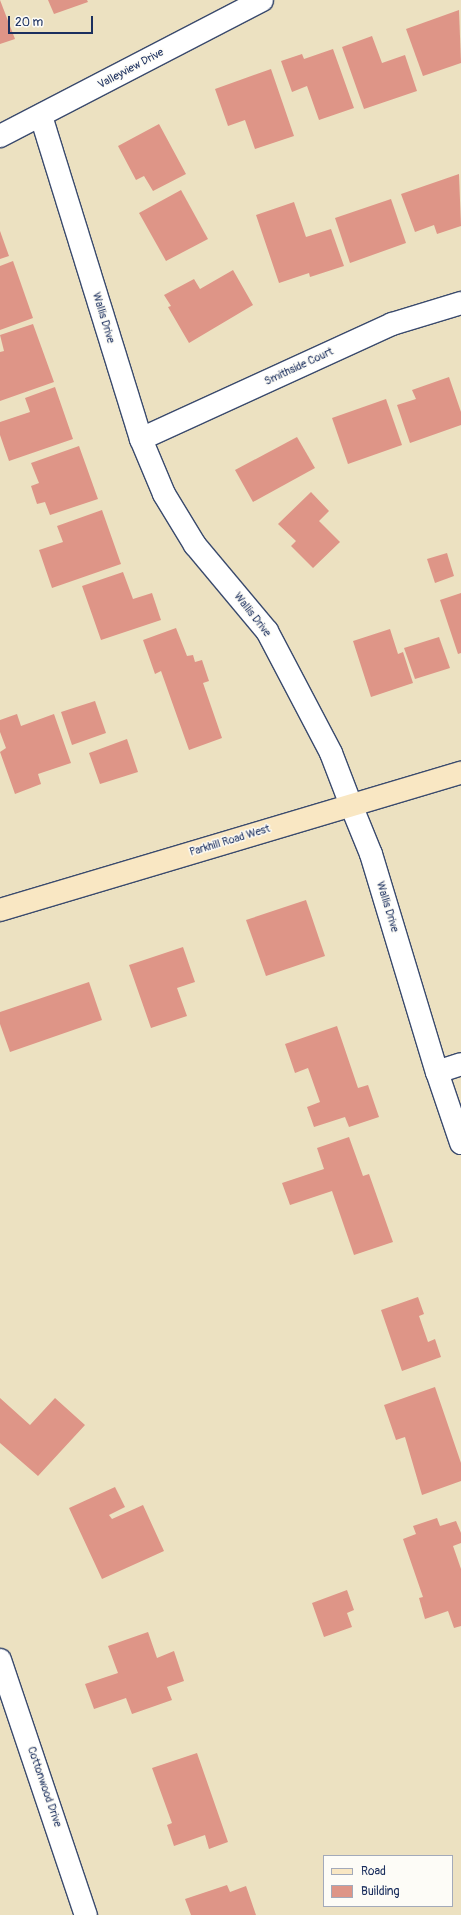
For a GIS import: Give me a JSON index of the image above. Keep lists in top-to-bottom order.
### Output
{
  "streets": {
    "main road": ["Parkhill Road West"],
    "street": [
      "Valleyview Drive",
      "Wallis Drive",
      "Smithside Court",
      "Cottonwood Drive"
    ]
  },
  "crossings": [
    ["Valleyview Drive", "Wallis Drive"],
    ["Wallis Drive", "Smithside Court"],
    ["Wallis Drive", "Parkhill Road West"]
  ],
  "legend": ["Road", "Building"],
  "scale_bar": "20 m"
}
